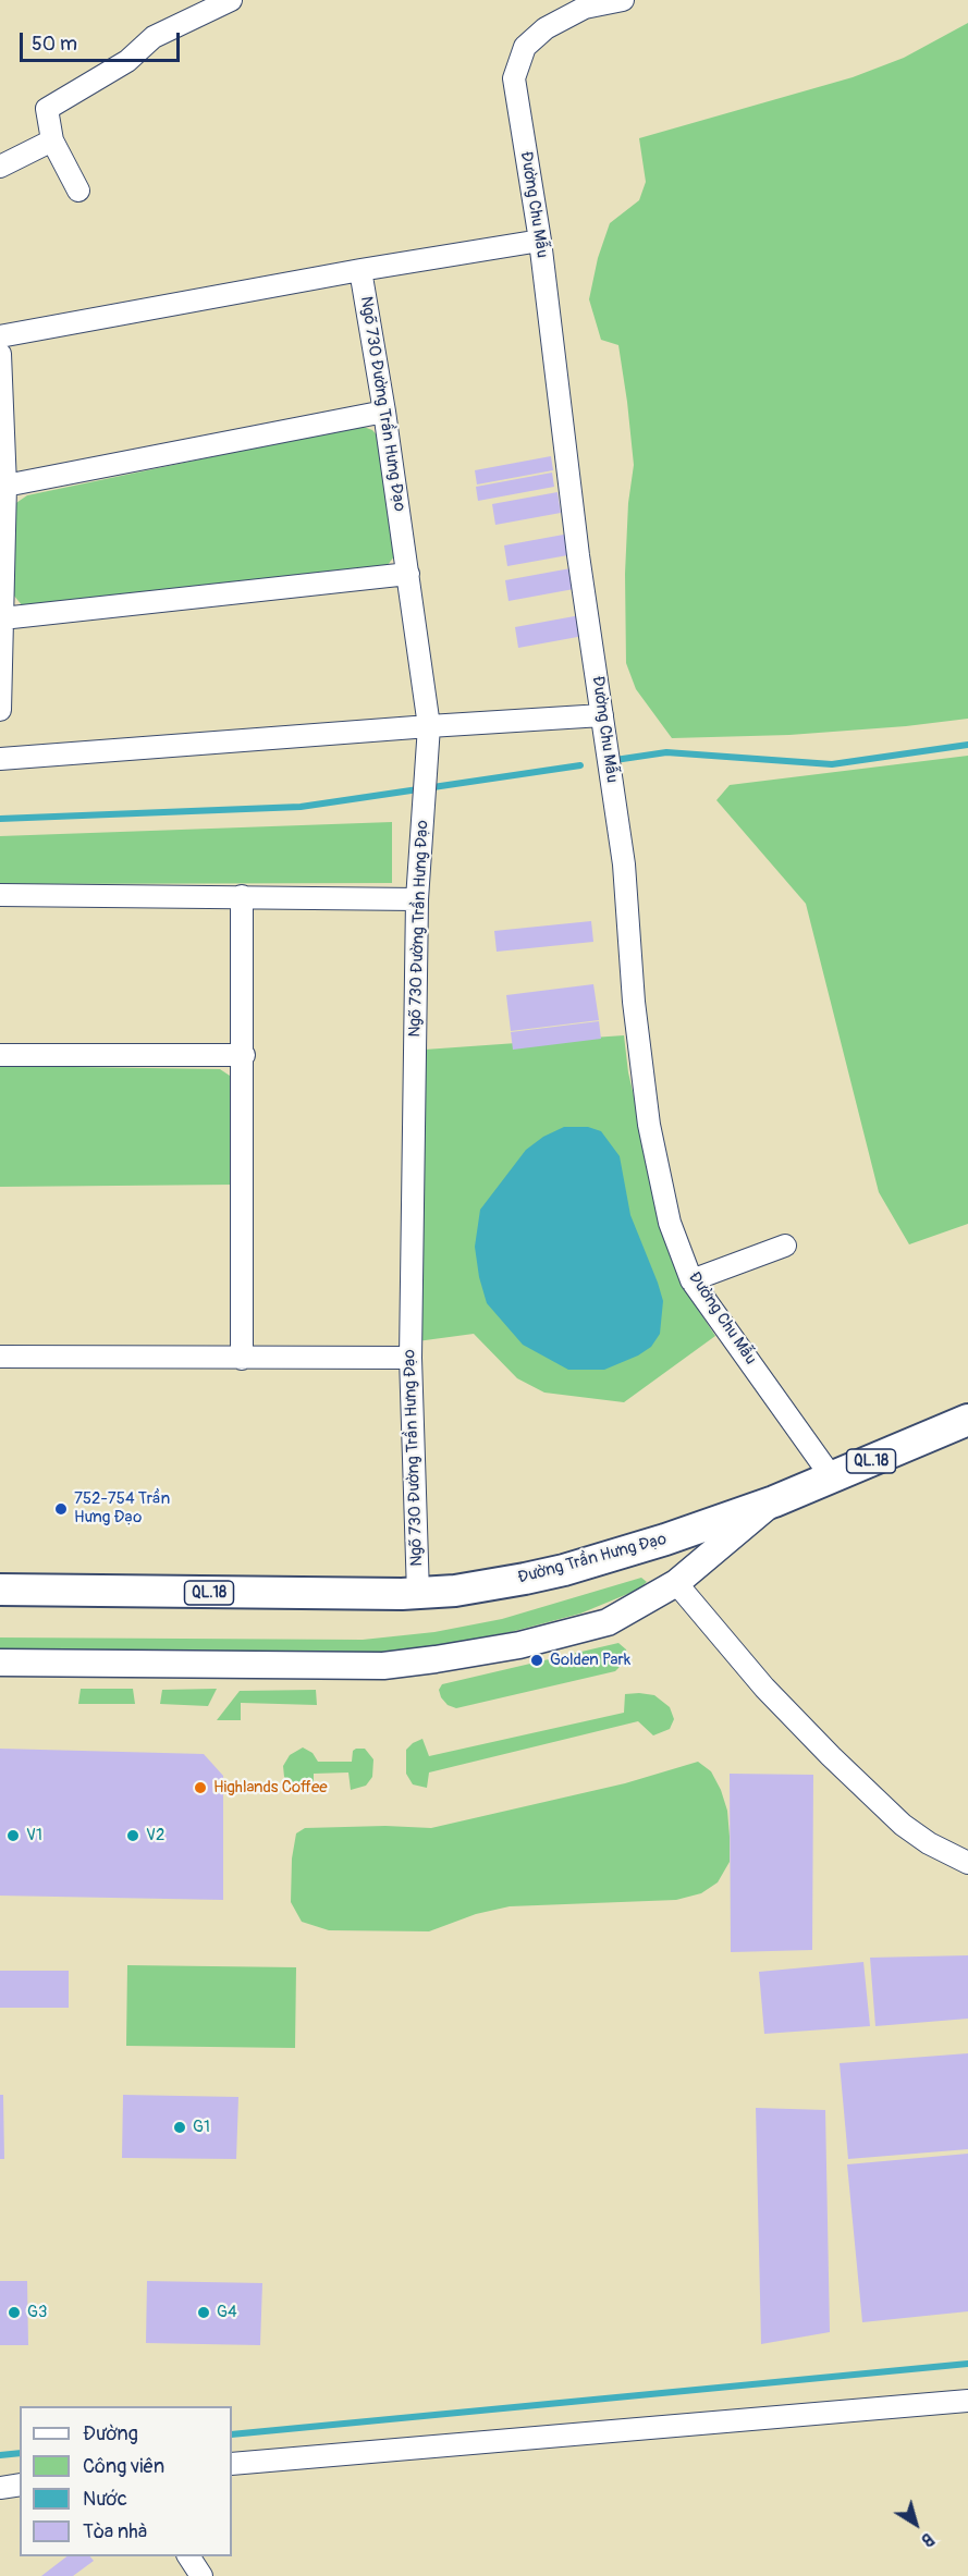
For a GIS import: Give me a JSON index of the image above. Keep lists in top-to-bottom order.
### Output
{
  "streets": {
    "highway": ["QL.18", "Đường Trần Hưng Đạo"],
    "street": ["Đường Chu Mẫu", "Ngõ 730 Đường Trần Hưng Đạo"]
  },
  "crossings": [
    ["Đường Chu Mẫu", "Đường Trần Hưng Đạo"],
    ["Ngõ 730 Đường Trần Hưng Đạo", "Đường Trần Hưng Đạo"]
  ],
  "places": [
    "752-754 Trần Hưng Đạo",
    "Golden Park",
    "Highlands Coffee",
    "V1",
    "V2",
    "G1",
    "G3",
    "G4"
  ],
  "legend": [
    "Đường",
    "Công viên",
    "Nước",
    "Tòa nhà"
  ],
  "scale_bar": "50 m",
  "north": "bottom right"
}
